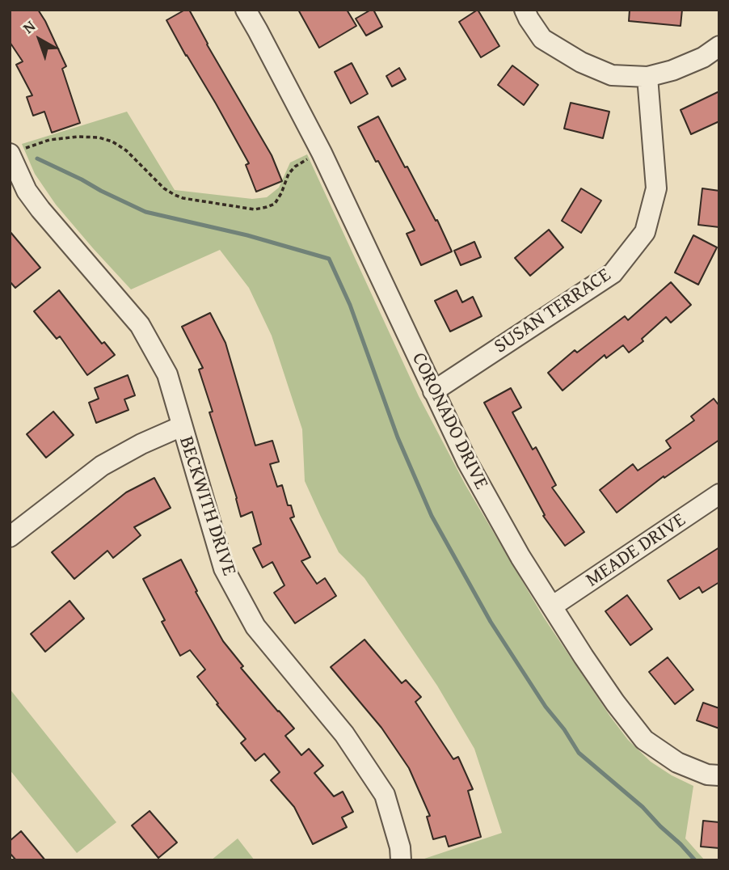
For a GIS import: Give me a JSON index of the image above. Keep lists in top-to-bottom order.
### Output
{
  "streets": {
    "street": [
      "SUSAN TERRACE",
      "CORONADO DRIVE",
      "BECKWITH DRIVE",
      "MEADE DRIVE"
    ]
  },
  "crossings": [
    ["SUSAN TERRACE", "CORONADO DRIVE"],
    ["CORONADO DRIVE", "MEADE DRIVE"]
  ],
  "north": "top left"
}
